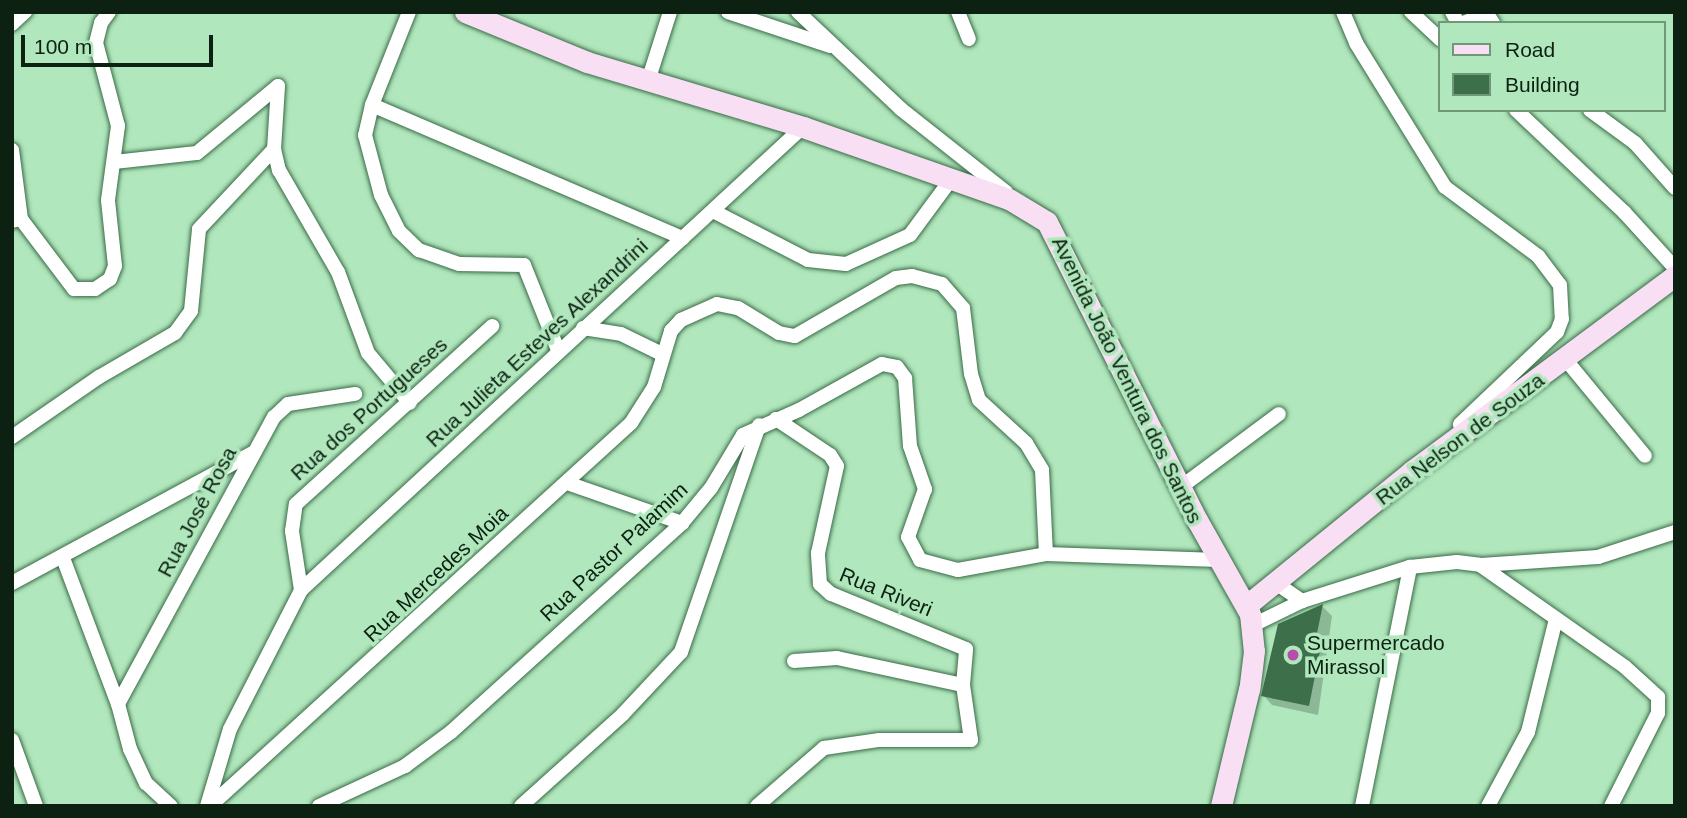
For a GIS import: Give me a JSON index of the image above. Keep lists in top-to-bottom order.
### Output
{
  "streets": {
    "main road": ["Avenida João Ventura dos Santos", "Rua Nelson de Souza"],
    "street": [
      "Rua Julieta Esteves Alexandrini",
      "Rua dos Portugueses",
      "Rua José Rosa",
      "Rua Pastor Palamim",
      "Rua Mercedes Moia",
      "Rua Riveri"
    ]
  },
  "crossings": [
    ["Rua Julieta Esteves Alexandrini", "Avenida João Ventura dos Santos"],
    ["Rua Julieta Esteves Alexandrini", "Rua dos Portugueses"],
    ["Avenida João Ventura dos Santos", "Rua Nelson de Souza"],
    ["Avenida João Ventura dos Santos", "Rua Pastor Palamim"],
    ["Rua Pastor Palamim", "Rua Riveri"]
  ],
  "places": ["Supermercado Mirassol"],
  "legend": ["Road", "Building"],
  "scale_bar": "100 m"
}
